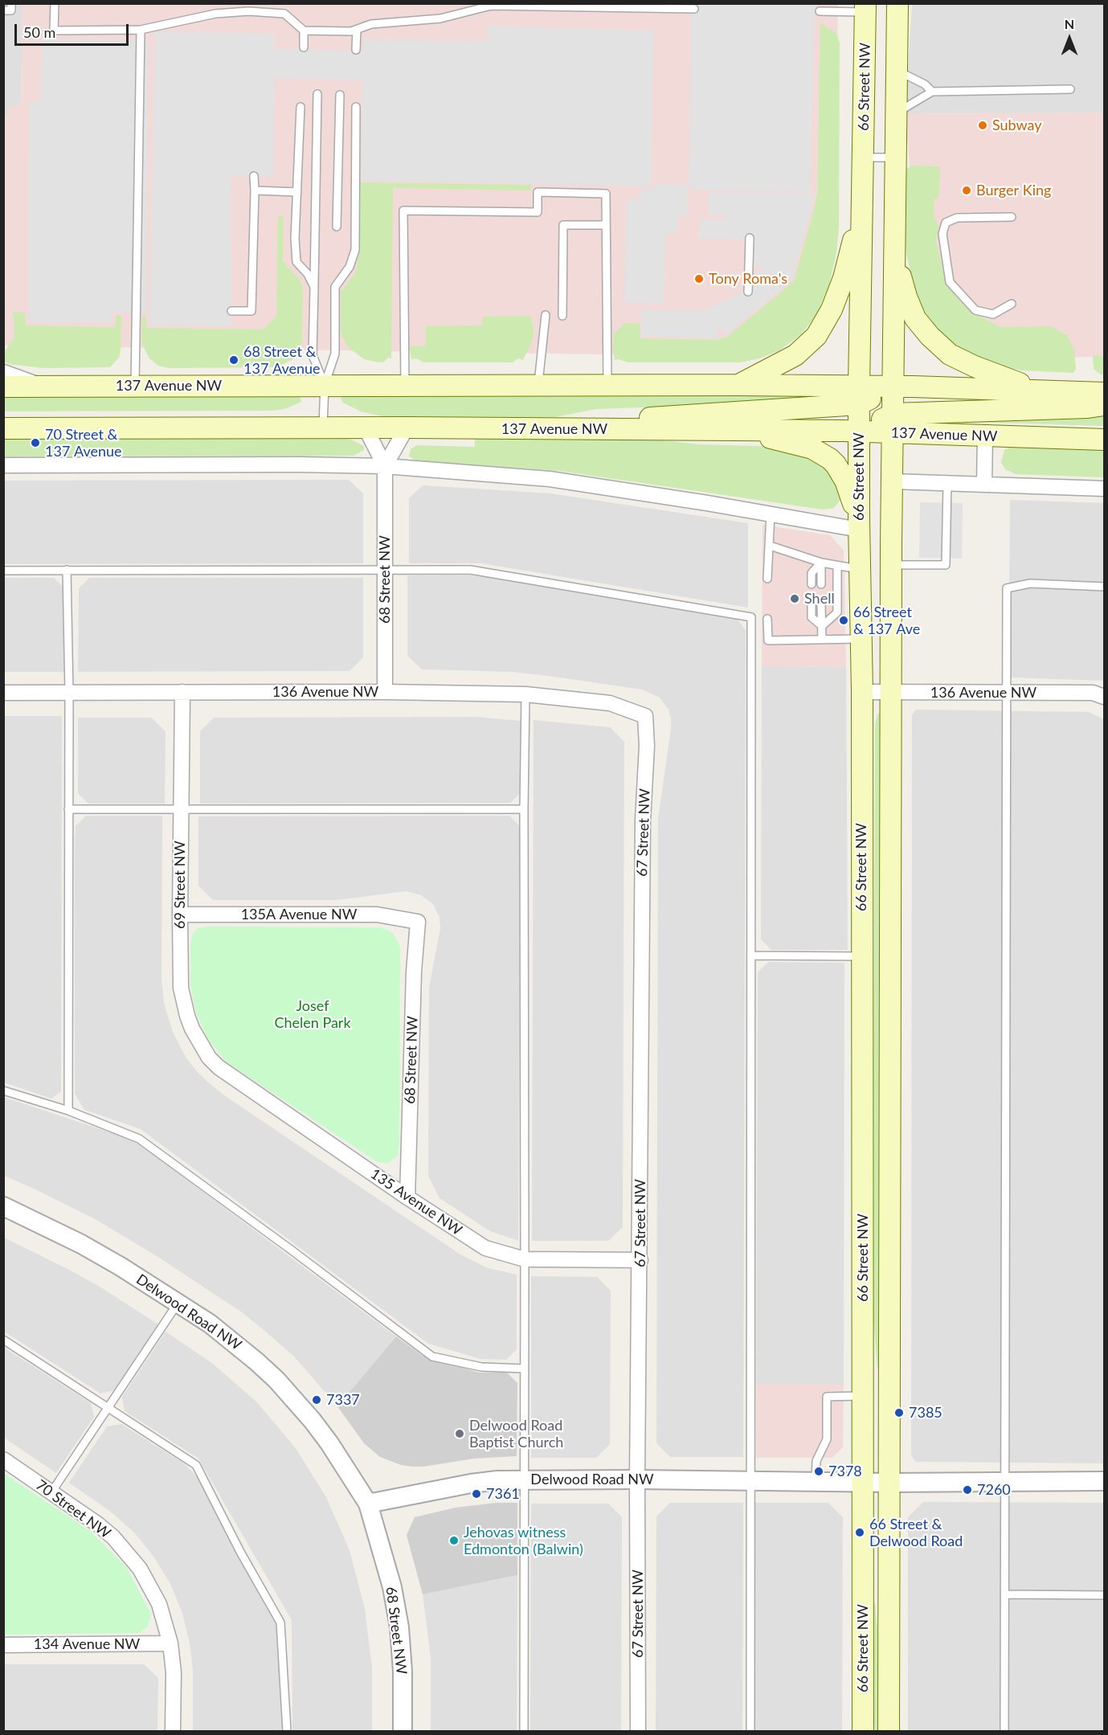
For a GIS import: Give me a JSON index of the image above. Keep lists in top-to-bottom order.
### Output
{
  "streets": {
    "main road": ["66 Street NW", "137 Avenue NW"],
    "street": [
      "68 Street NW",
      "136 Avenue NW",
      "67 Street NW",
      "69 Street NW",
      "135A Avenue NW",
      "135 Avenue NW",
      "Delwood Road NW",
      "70 Street NW",
      "134 Avenue NW"
    ]
  },
  "crossings": [
    ["66 Street NW", "137 Avenue NW"],
    ["66 Street NW", "136 Avenue NW"],
    ["66 Street NW", "Delwood Road NW"],
    ["137 Avenue NW", "68 Street NW"],
    ["68 Street NW", "136 Avenue NW"],
    ["68 Street NW", "135A Avenue NW"],
    ["68 Street NW", "135 Avenue NW"],
    ["68 Street NW", "Delwood Road NW"],
    ["136 Avenue NW", "67 Street NW"],
    ["136 Avenue NW", "69 Street NW"],
    ["67 Street NW", "135 Avenue NW"],
    ["67 Street NW", "Delwood Road NW"],
    ["69 Street NW", "135A Avenue NW"],
    ["69 Street NW", "135 Avenue NW"],
    ["70 Street NW", "134 Avenue NW"]
  ],
  "parks": ["Josef Chelen Park"],
  "places": [
    "Subway",
    "Burger King",
    "Tony Roma's",
    "68 Street & 137 Avenue",
    "70 Street & 137 Avenue",
    "Shell",
    "66 Street & 137 Ave",
    "7337",
    "7385",
    "Delwood Road Baptist Church",
    "7378",
    "7260",
    "7361",
    "66 Street & Delwood Road",
    "Jehovas witness Edmonton (Balwin)"
  ],
  "scale_bar": "50 m",
  "north": "top"
}
